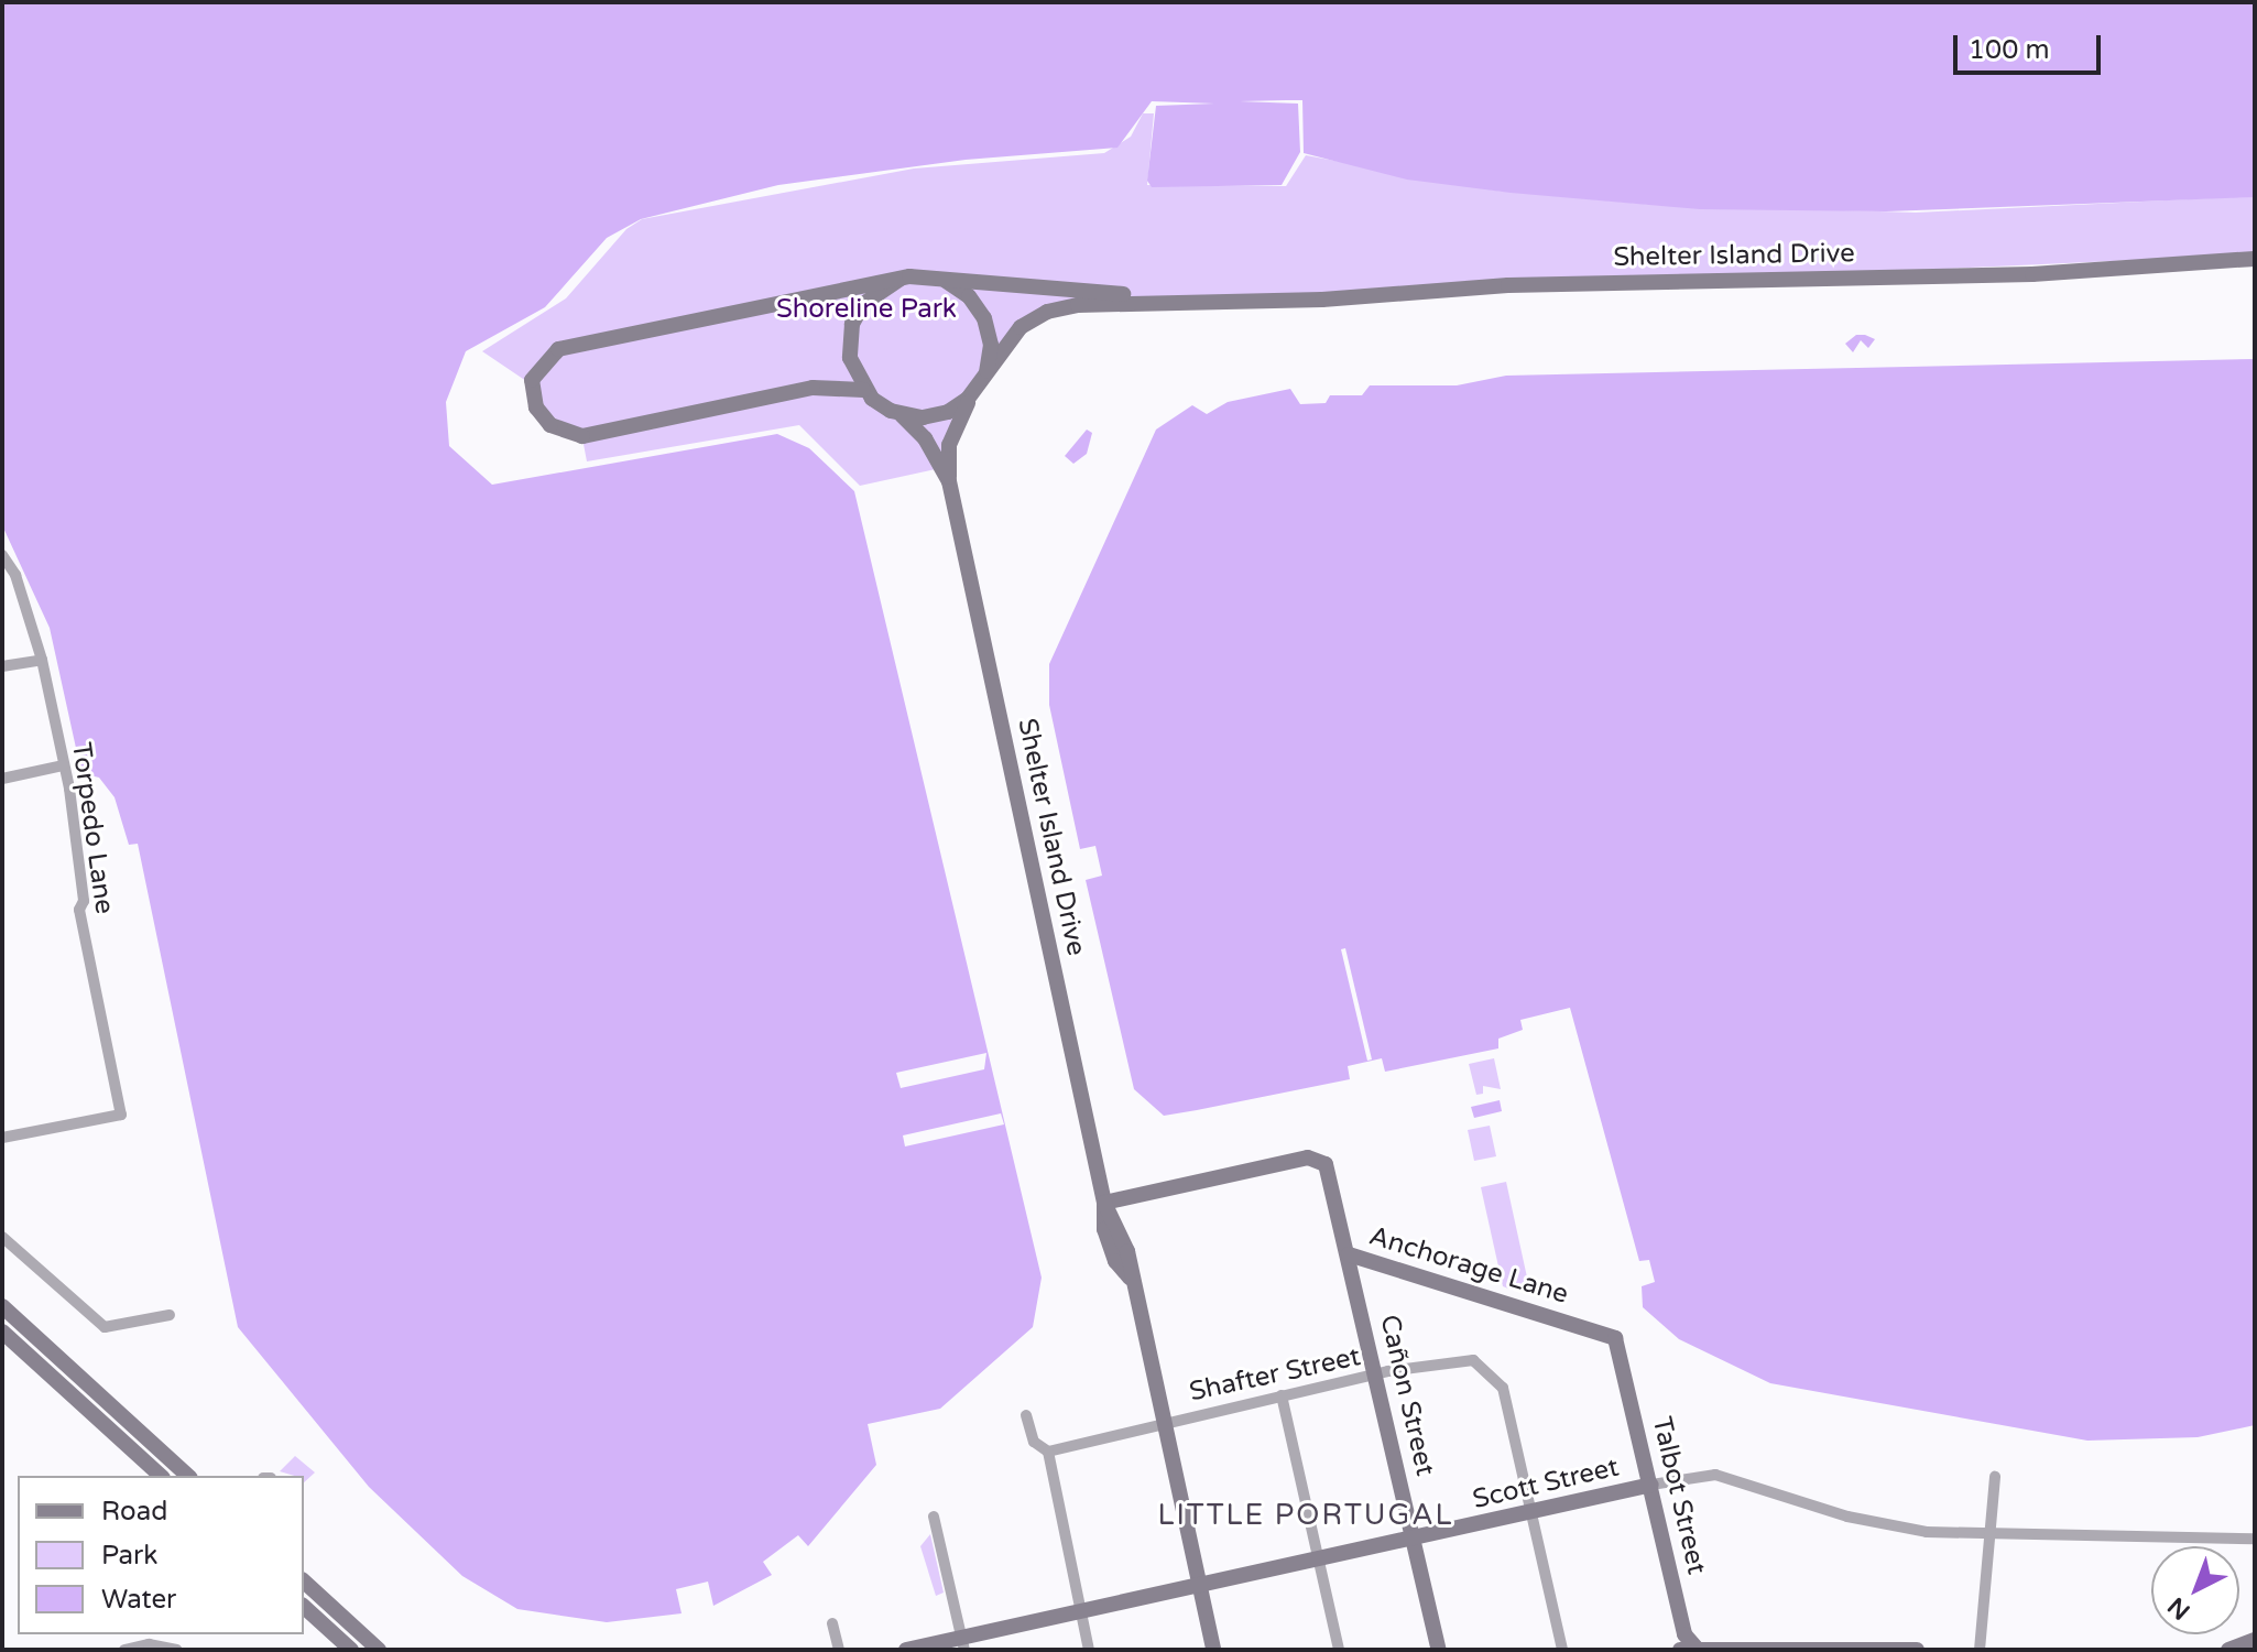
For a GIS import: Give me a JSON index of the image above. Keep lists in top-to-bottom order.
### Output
{
  "streets": {
    "street": [
      "Shelter Island Drive",
      "Torpedo Lane",
      "Anchorage Lane",
      "Shafter Street",
      "Cañon Street",
      "Scott Street",
      "Talbot Street"
    ]
  },
  "crossings": [
    ["Shelter Island Drive", "Anchorage Lane"],
    ["Shelter Island Drive", "Shafter Street"],
    ["Shelter Island Drive", "Scott Street"],
    ["Anchorage Lane", "Cañon Street"],
    ["Anchorage Lane", "Talbot Street"],
    ["Shafter Street", "Cañon Street"],
    ["Shafter Street", "Scott Street"],
    ["Cañon Street", "Scott Street"],
    ["Scott Street", "Talbot Street"]
  ],
  "districts": ["LITTLE PORTUGAL"],
  "parks": ["Shoreline Park"],
  "legend": ["Road", "Park", "Water"],
  "scale_bar": "100 m",
  "north": "bottom left"
}
